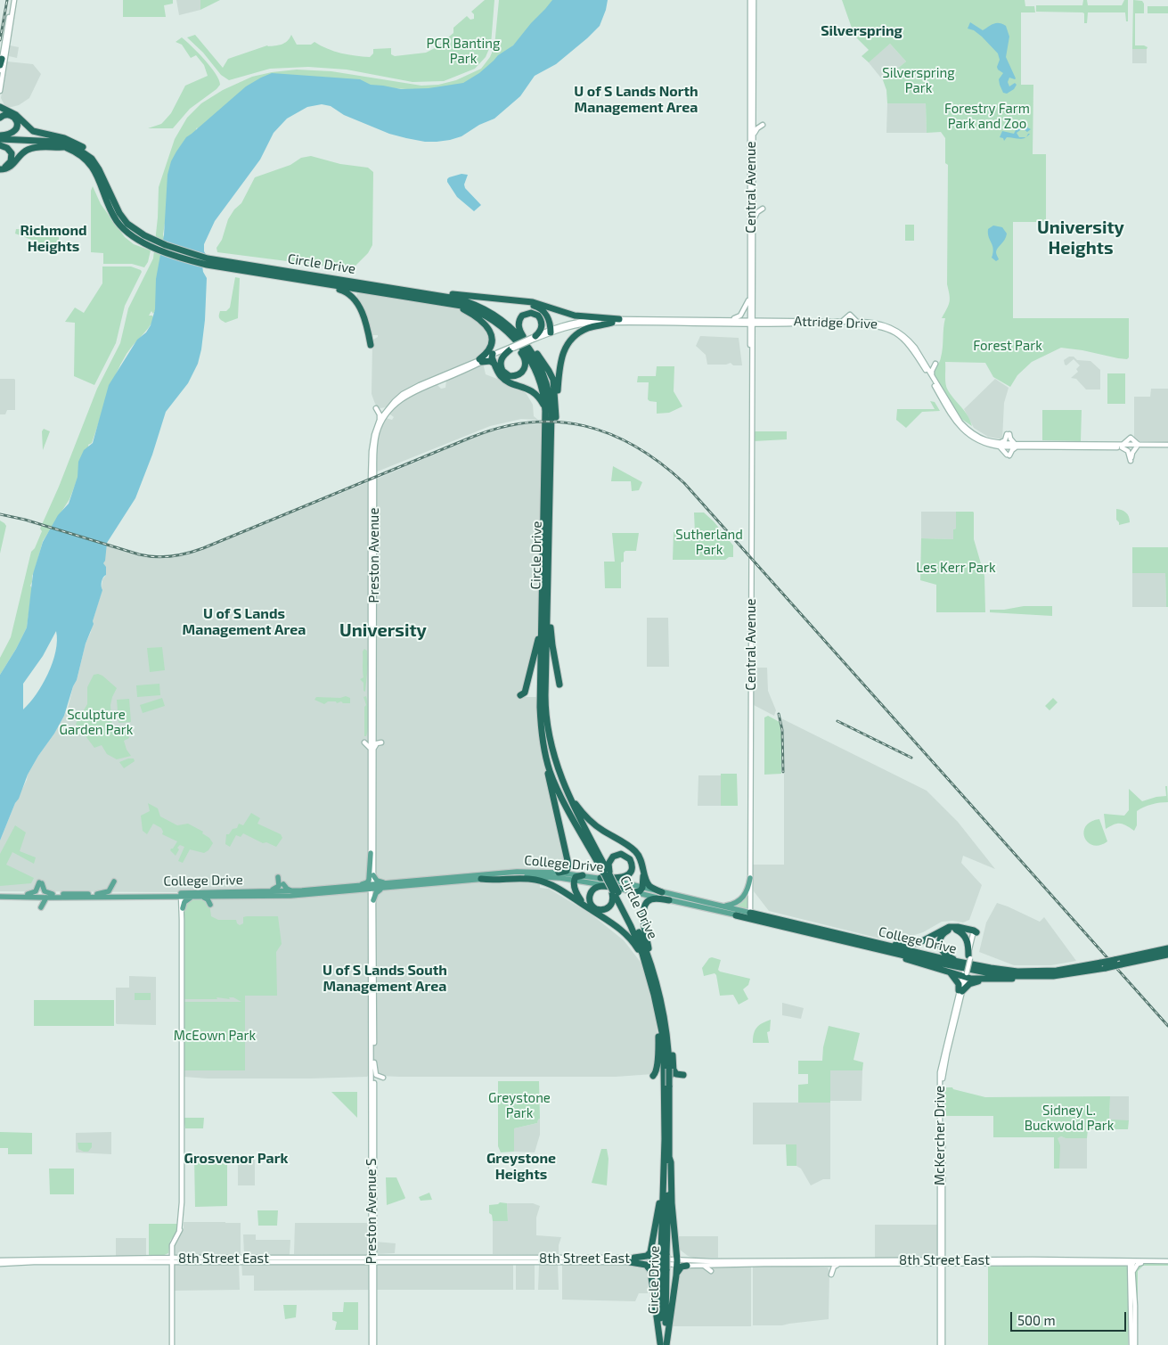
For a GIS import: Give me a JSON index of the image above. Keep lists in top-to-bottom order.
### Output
{
  "streets": {
    "highway": ["Circle Drive", "College Drive"],
    "main road": [
      "Central Avenue",
      "Attridge Drive",
      "Preston Avenue",
      "McKercher Drive",
      "Preston Avenue S",
      "8th Street East"
    ]
  },
  "crossings": [
    ["Central Avenue", "Attridge Drive"],
    ["Central Avenue", "College Drive"],
    ["Circle Drive", "College Drive"],
    ["Attridge Drive", "Preston Avenue"],
    ["Preston Avenue", "College Drive"],
    ["McKercher Drive", "8th Street East"],
    ["Preston Avenue S", "8th Street East"]
  ],
  "districts": [
    "Silverspring",
    "U of S Lands North Management Area",
    "University Heights",
    "Richmond Heights",
    "U of S Lands Management Area",
    "University",
    "U of S Lands South Management Area",
    "Grosvenor Park",
    "Greystone Heights"
  ],
  "parks": [
    "PCR Banting Park",
    "Silverspring Park",
    "Forestry Farm Park and Zoo",
    "Forest Park",
    "Sutherland Park",
    "Les Kerr Park",
    "Sculpture Garden Park",
    "McEown Park",
    "Greystone Park",
    "Sidney L. Buckwold Park"
  ],
  "scale_bar": "500 m"
}
